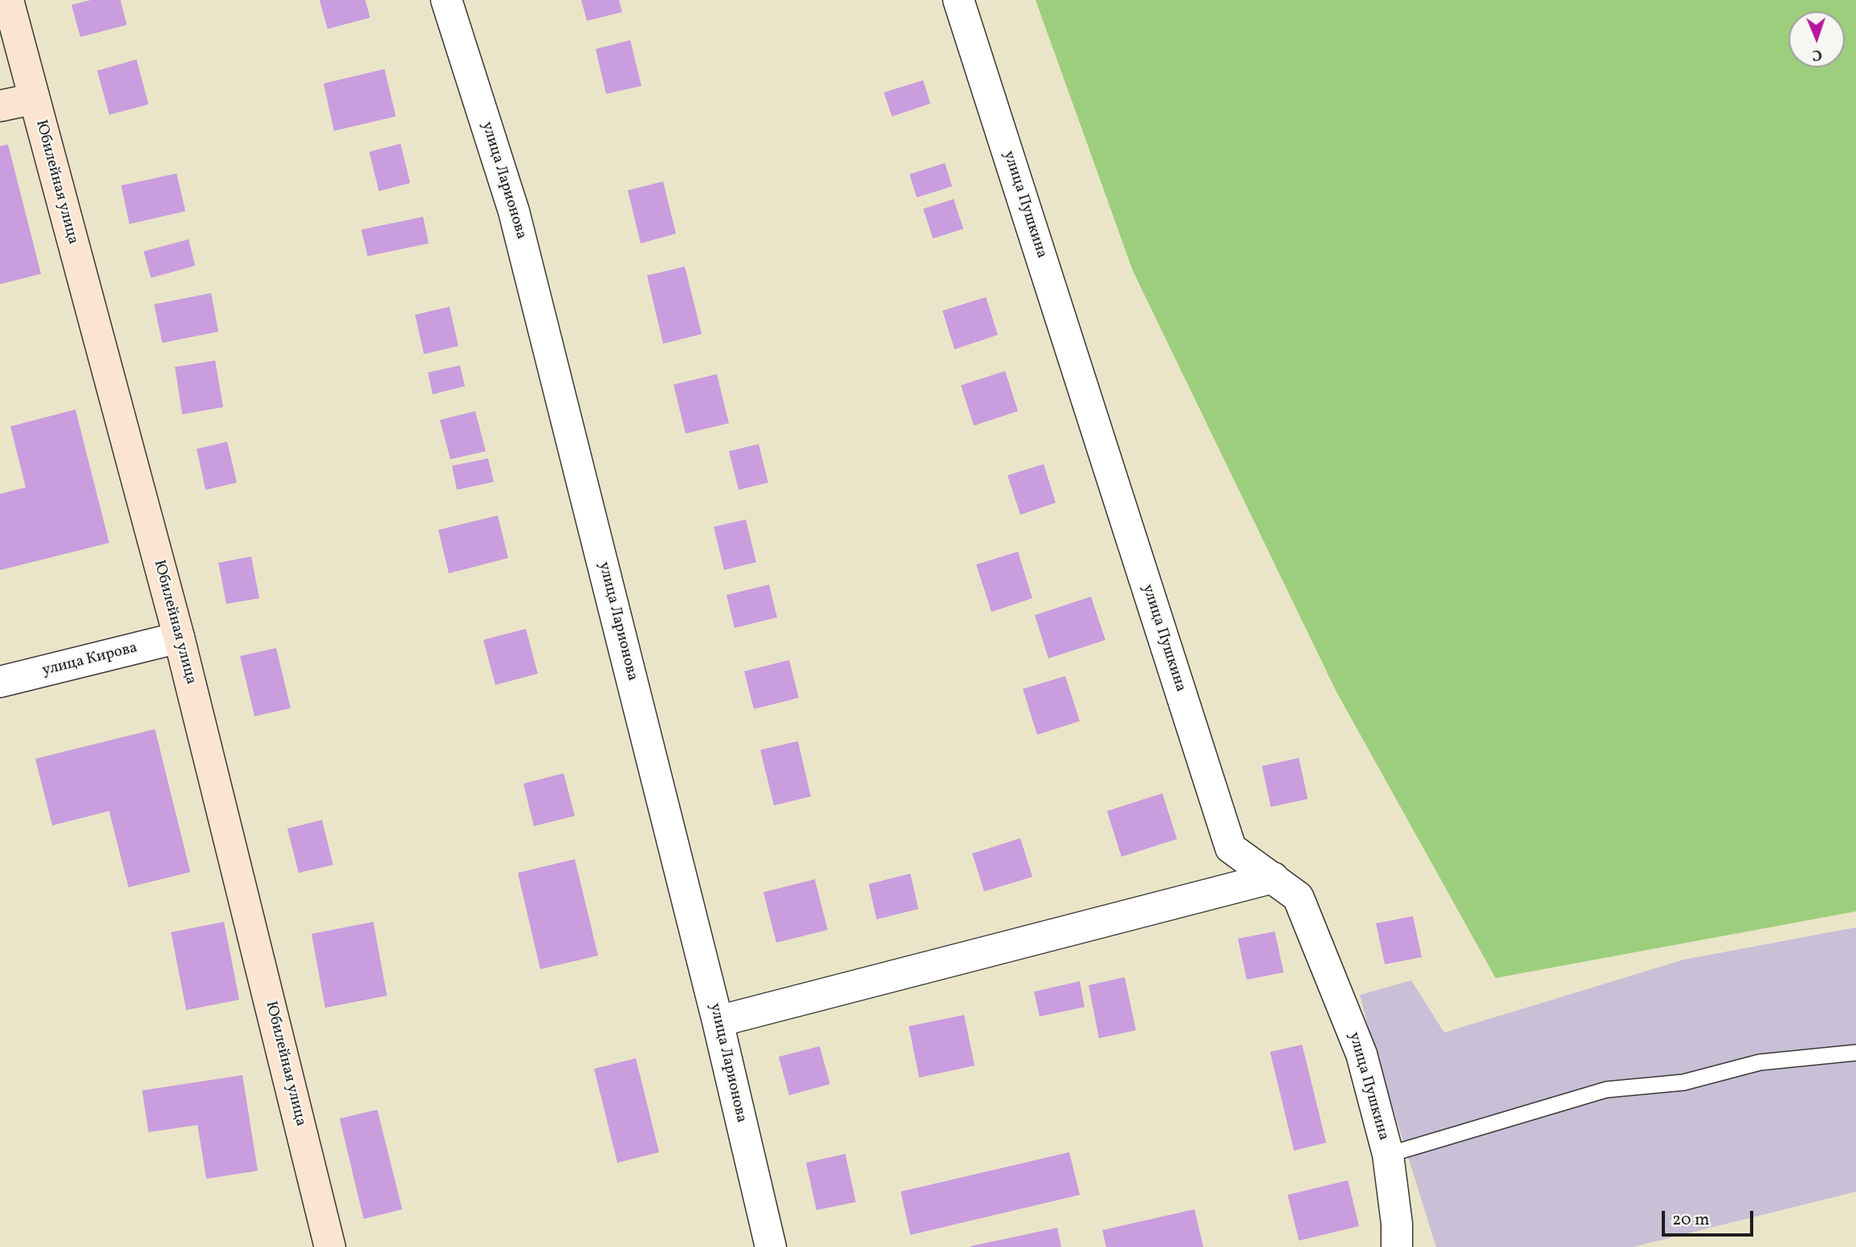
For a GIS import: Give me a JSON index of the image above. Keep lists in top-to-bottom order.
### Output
{
  "streets": {
    "street": [
      "улица Ларионова",
      "Юбилейная улица",
      "улица Пушкина",
      "улица Кирова"
    ]
  },
  "crossings": [
    ["Юбилейная улица", "улица Кирова"]
  ],
  "scale_bar": "20 m",
  "north": "bottom"
}
